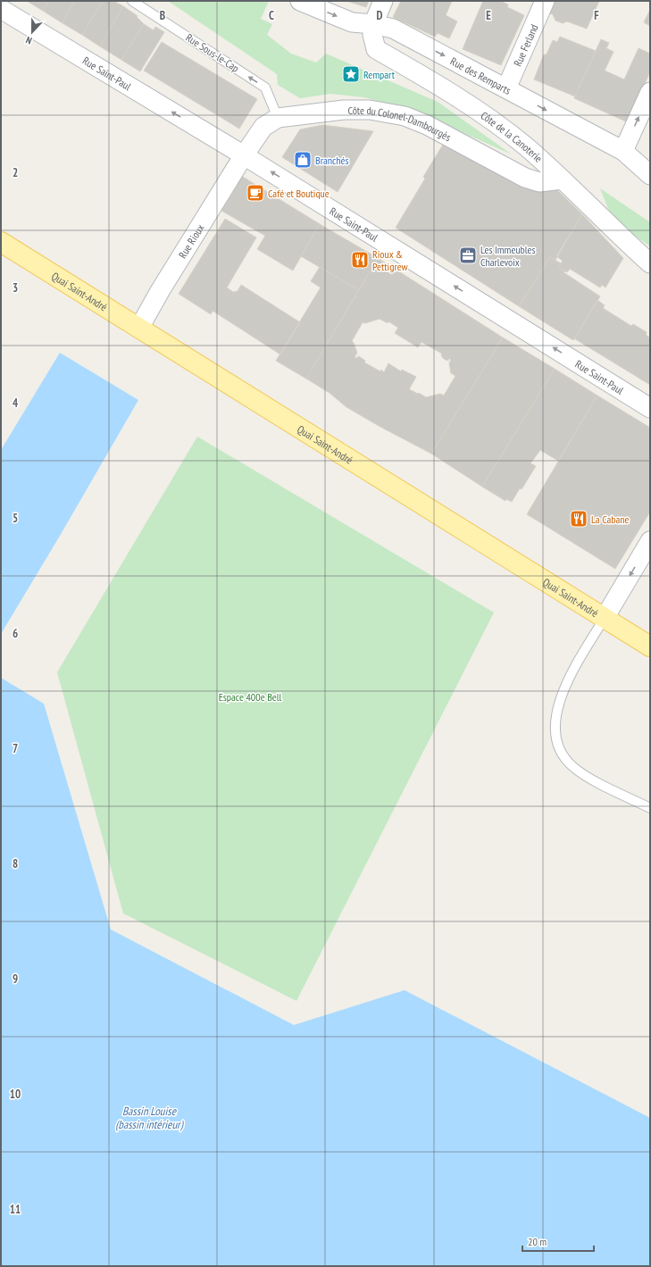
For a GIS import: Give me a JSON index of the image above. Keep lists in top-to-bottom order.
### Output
{
  "streets": {
    "main road": ["Quai Saint-André"],
    "street": [
      "Rue Ferland",
      "Rue Saint-Paul",
      "Rue des Remparts",
      "Côte du Colonel-Dambourgès",
      "Côte de la Canoterie",
      "Rue Rioux"
    ],
    "lane": ["Rue Sous-le-Cap"]
  },
  "crossings": [
    ["Rue Ferland", "Rue des Remparts"],
    ["Rue Sous-le-Cap", "Côte du Colonel-Dambourgès"],
    ["Rue Saint-Paul", "Côte du Colonel-Dambourgès"],
    ["Rue Saint-Paul", "Rue Rioux"],
    ["Rue des Remparts", "Côte de la Canoterie"],
    ["Côte du Colonel-Dambourgès", "Côte de la Canoterie"],
    ["Côte du Colonel-Dambourgès", "Rue Rioux"],
    ["Rue Rioux", "Quai Saint-André"]
  ],
  "one_way": ["Rue Sous-le-Cap", "Rue Saint-Paul", "Rue des Remparts"],
  "water": ["Bassin Louise (bassin intérieur)"],
  "parks": ["Espace 400e Bell"],
  "places": {
    "place": ["Rempart"],
    "shop": ["Branchés"],
    "cafe": ["Café et Boutique"],
    "office": ["Les Immeubles Charlevoix"],
    "restaurant": ["Rioux & Pettigrew", "La Cabane"]
  },
  "scale_bar": "20 m",
  "north": "bottom",
  "grid": {
    "columns": [
      "B",
      "C",
      "D",
      "E",
      "F"
    ],
    "rows": [
      "2",
      "3",
      "4",
      "5",
      "6",
      "7",
      "8",
      "9",
      "10",
      "11"
    ]
  }
}
